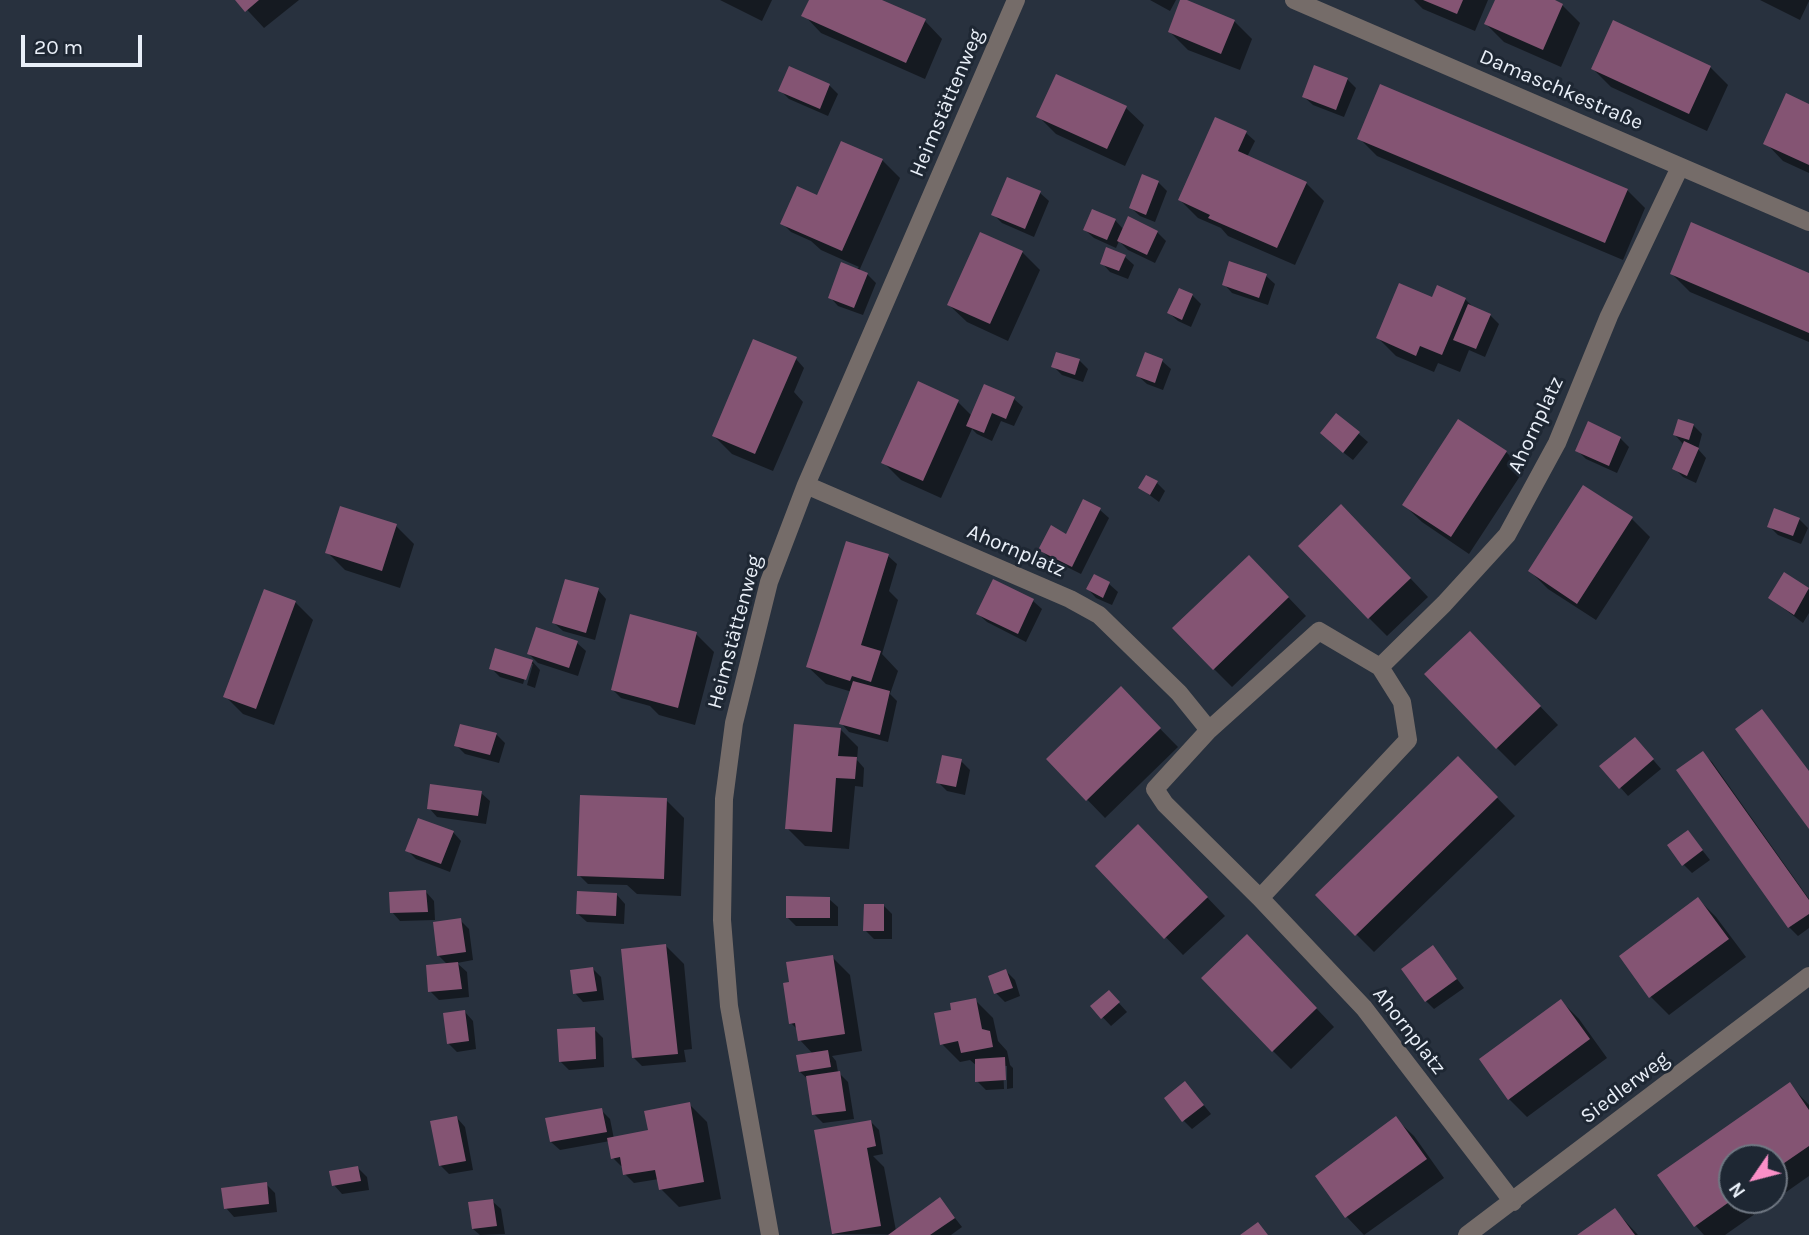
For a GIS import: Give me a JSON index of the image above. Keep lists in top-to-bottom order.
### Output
{
  "streets": {
    "street": [
      "Damaschkestraße",
      "Heimstättenweg",
      "Ahornplatz",
      "Siedlerweg"
    ]
  },
  "crossings": [
    ["Damaschkestraße", "Ahornplatz"],
    ["Heimstättenweg", "Ahornplatz"],
    ["Ahornplatz", "Siedlerweg"]
  ],
  "scale_bar": "20 m",
  "north": "bottom left"
}
